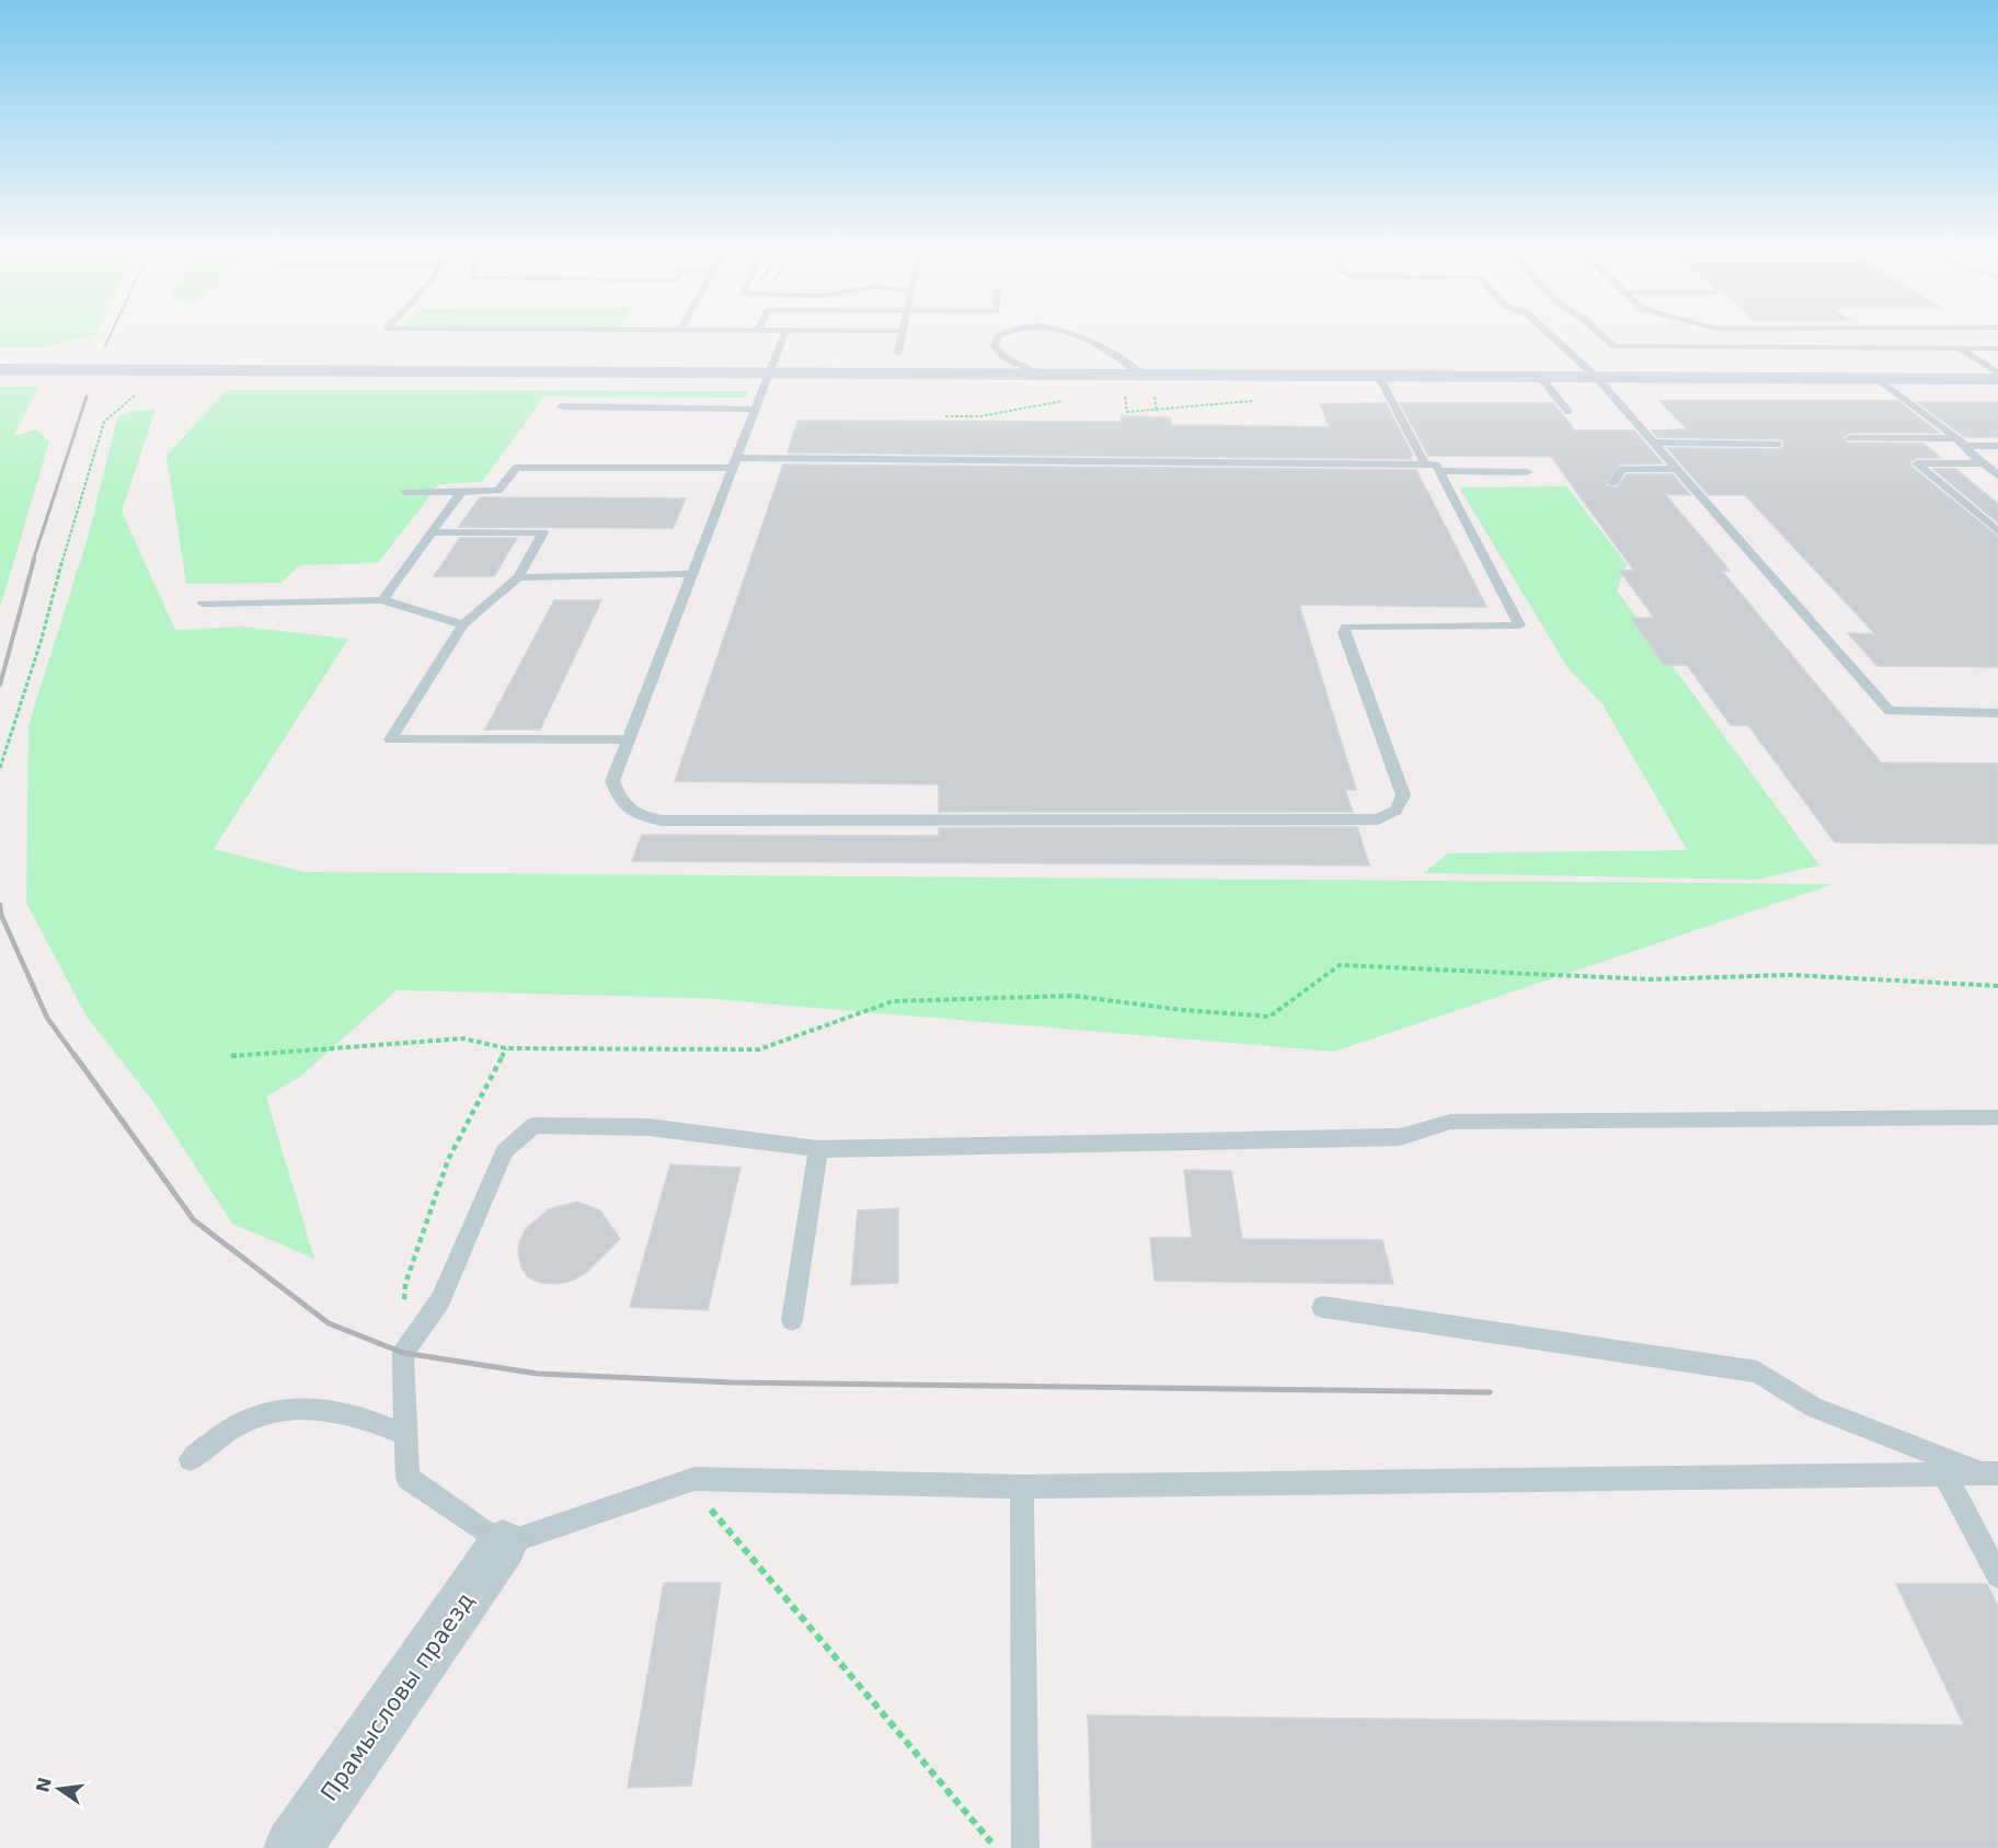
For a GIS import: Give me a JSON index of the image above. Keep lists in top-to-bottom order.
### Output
{
  "streets": {
    "street": ["Прамысловы праезд"]
  },
  "north": "left"
}
